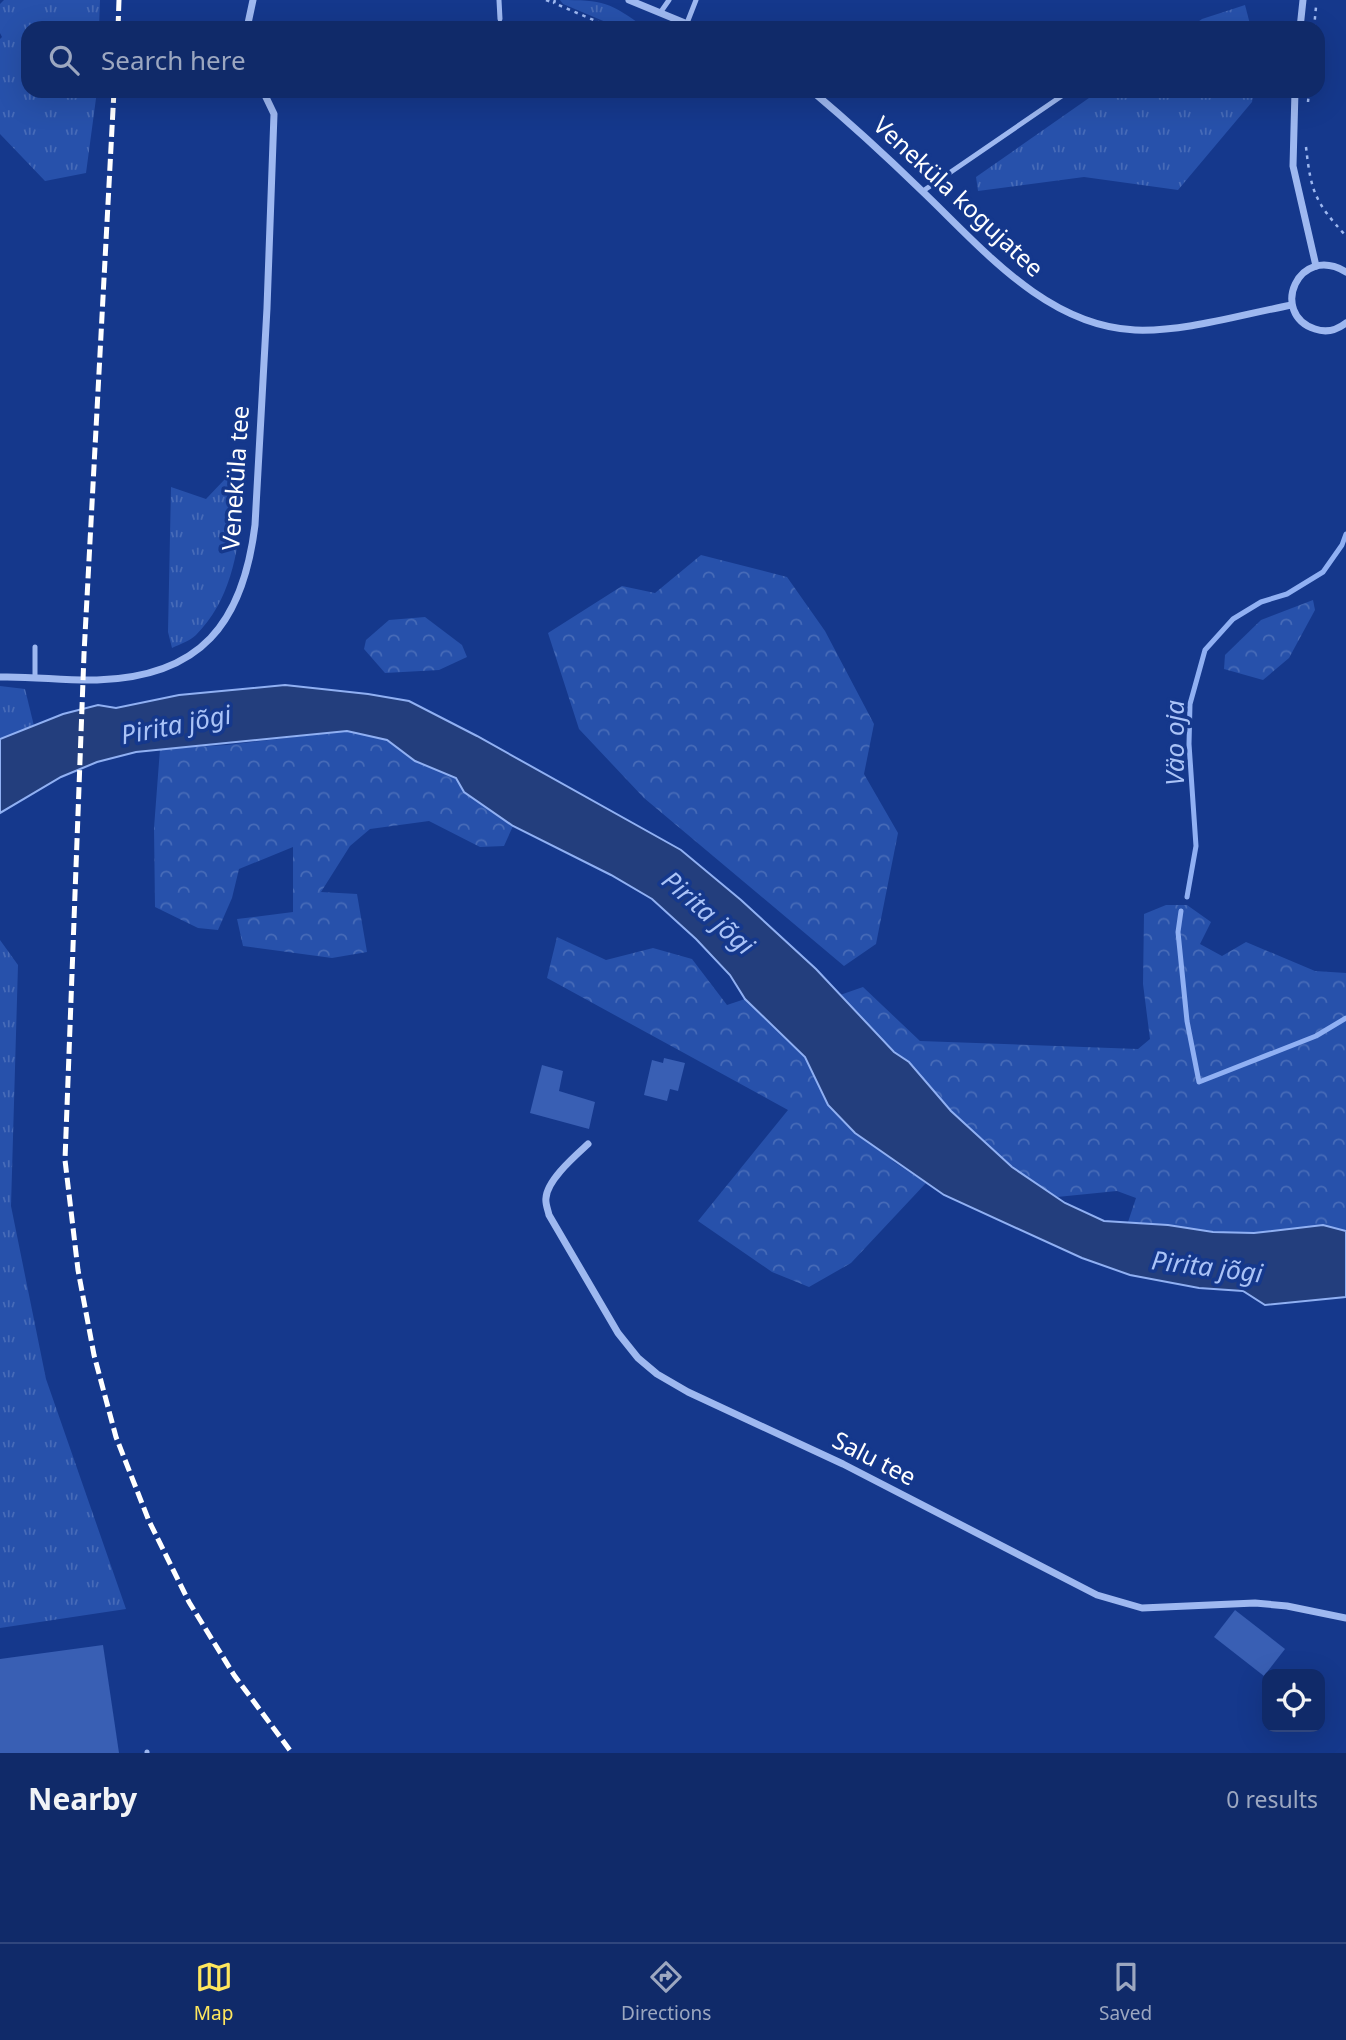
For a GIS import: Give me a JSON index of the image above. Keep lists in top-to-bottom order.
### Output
{
  "streets": {
    "street": ["Veneküla kogujatee", "Veneküla tee", "Salu tee"]
  },
  "water": ["Pirita jõgi", "Väo oja"],
  "page": {
    "search": "Search here",
    "heading": ["Nearby", "0 results"],
    "nav": ["Map", "Directions", "Saved"]
  }
}
